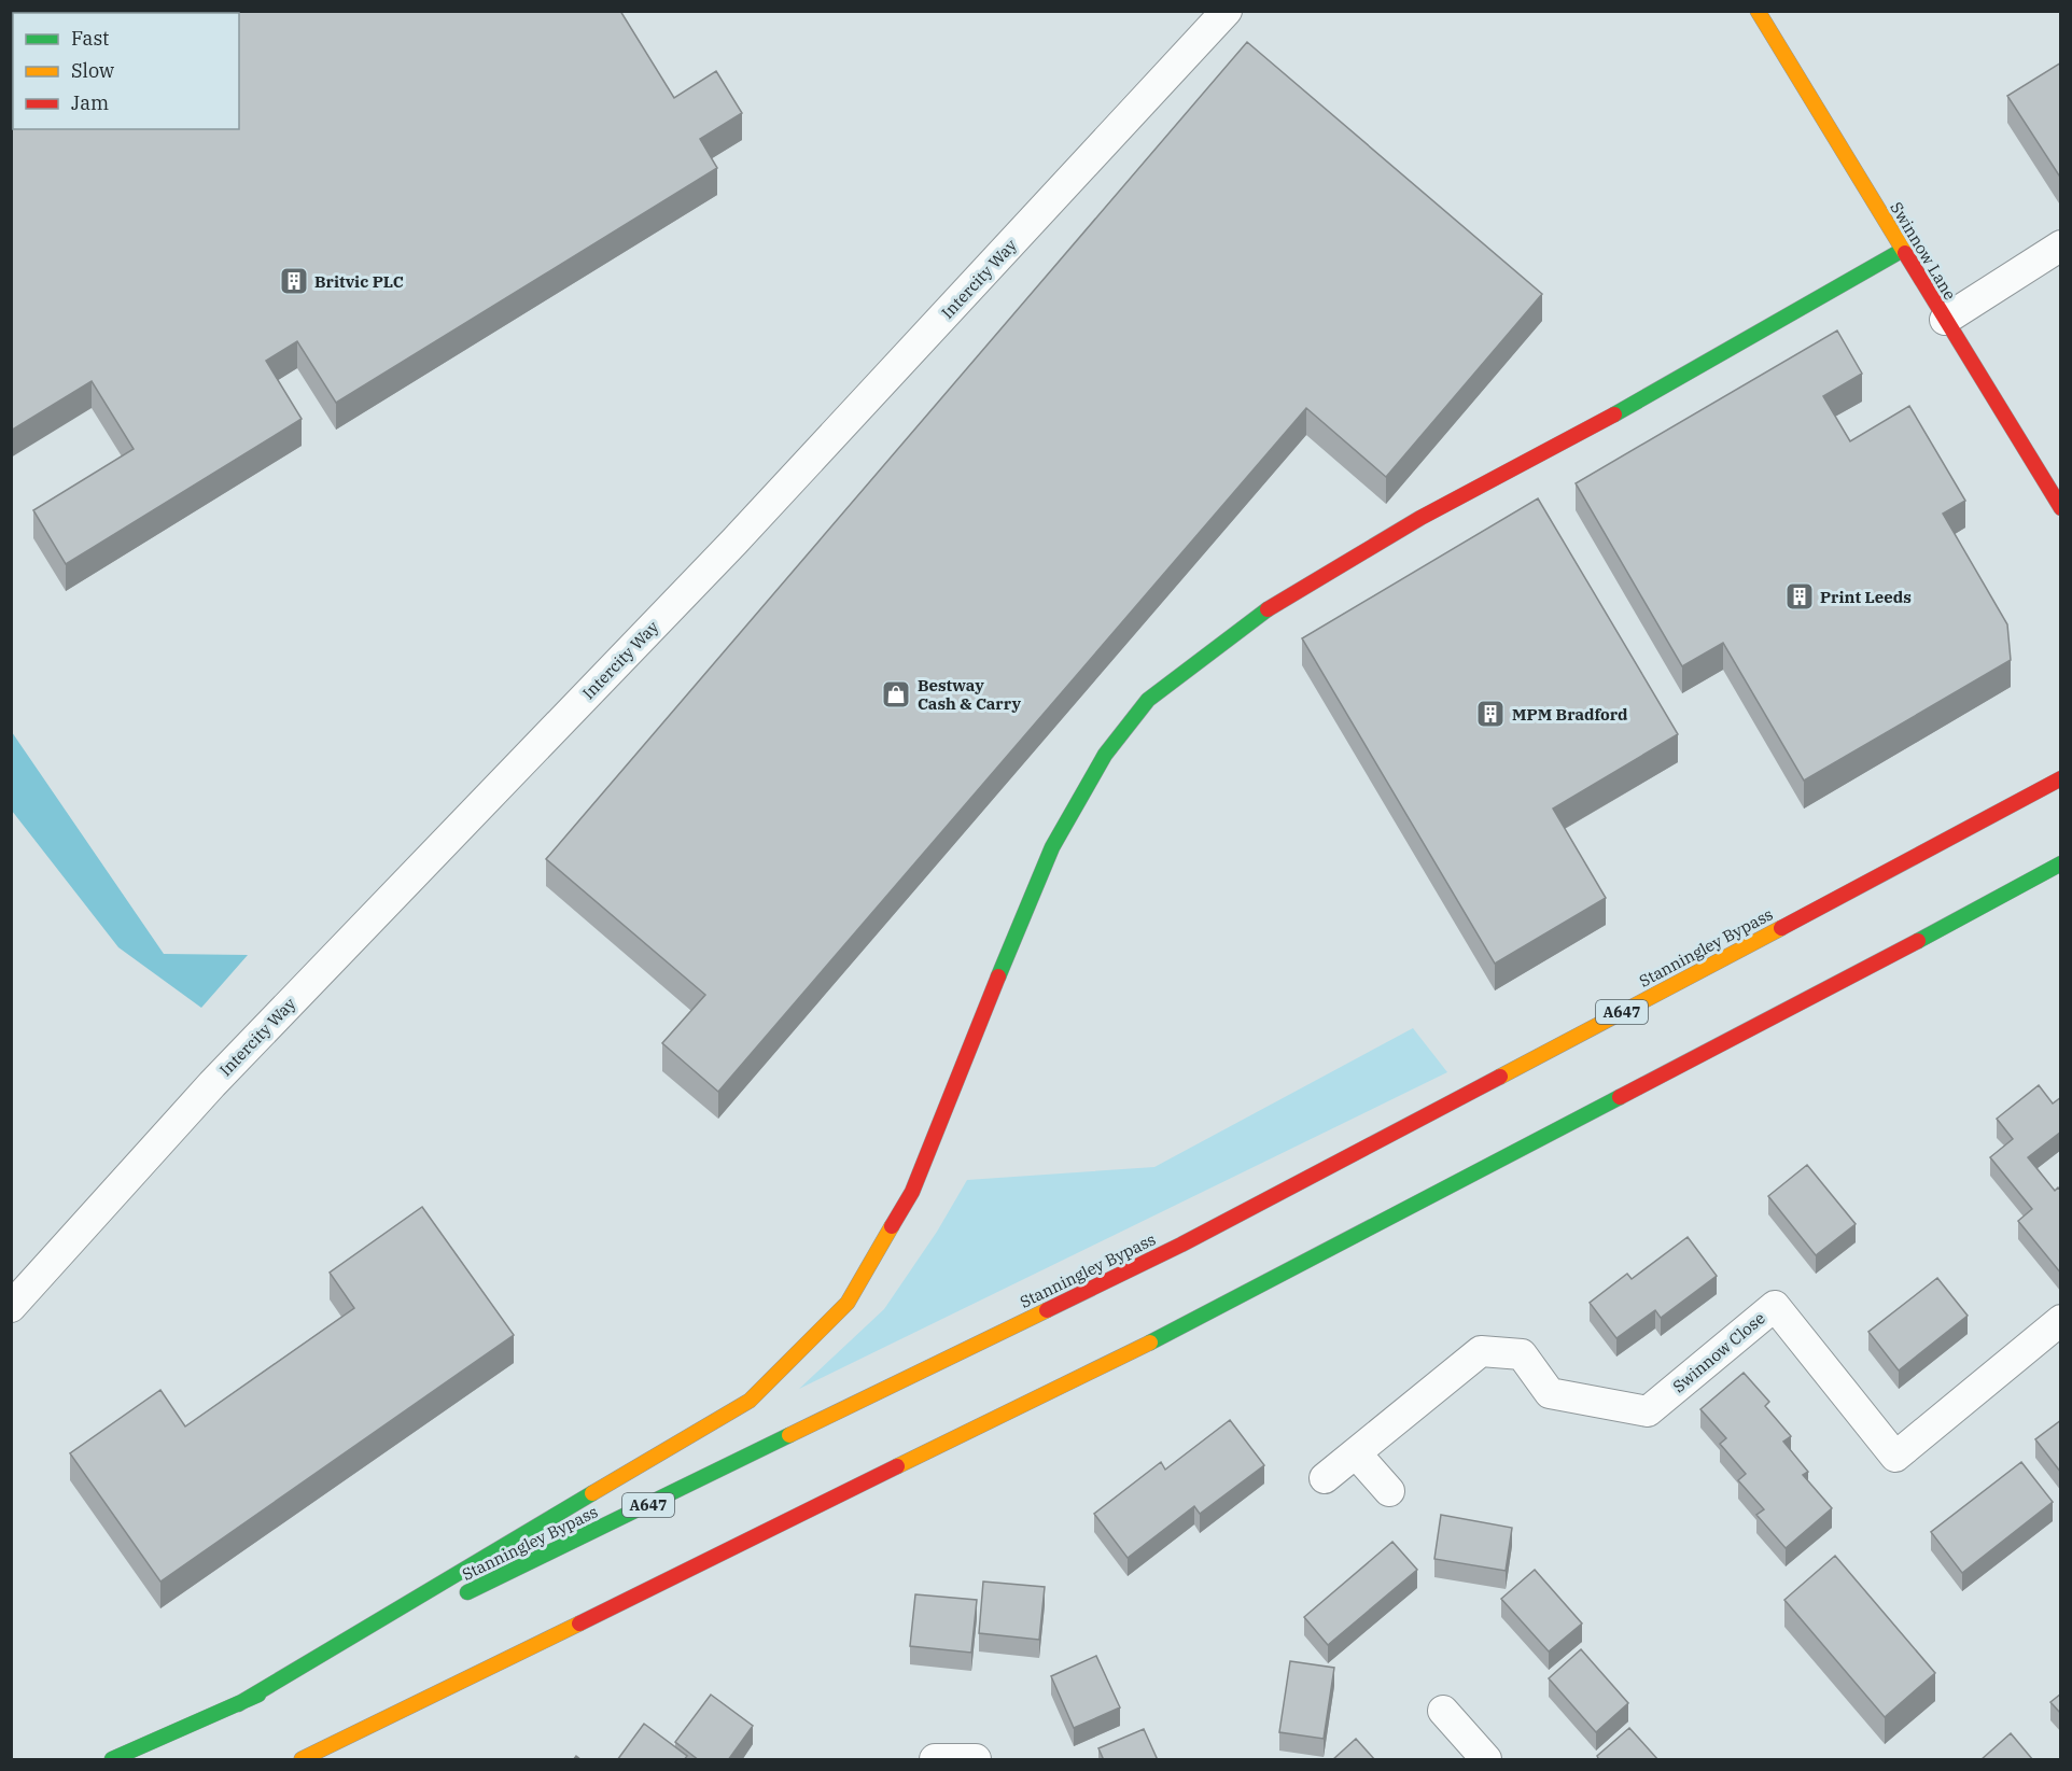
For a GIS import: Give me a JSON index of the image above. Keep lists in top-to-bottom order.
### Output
{
  "streets": {
    "main road": ["Swinnow Lane", "Stanningley Bypass", "A647"],
    "street": ["Intercity Way", "Swinnow Close"]
  },
  "places": {
    "building": ["Britvic PLC", "Print Leeds", "MPM Bradford"],
    "shop": ["Bestway Cash & Carry"]
  },
  "legend": ["Fast", "Slow", "Jam"]
}
